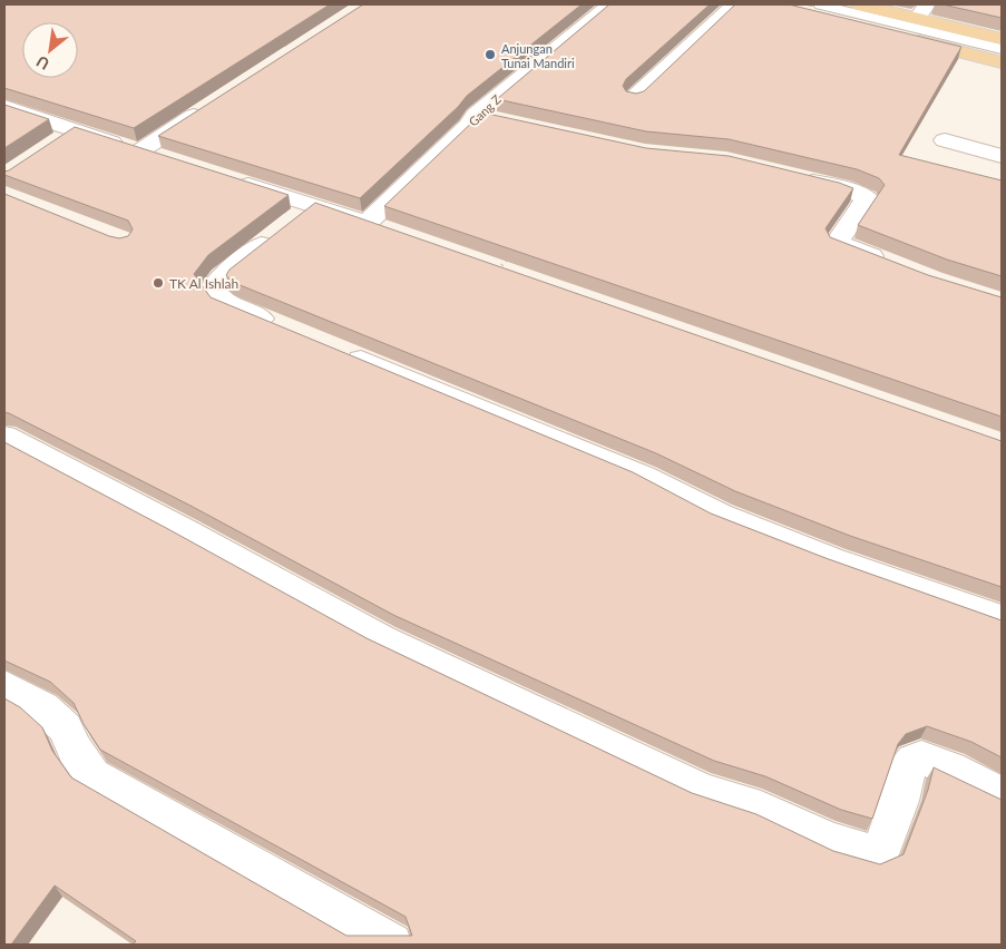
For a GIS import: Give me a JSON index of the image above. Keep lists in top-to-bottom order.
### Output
{
  "streets": {
    "street": ["Gang Z"]
  },
  "places": ["Anjungan Tunai Mandiri", "TK Al Ishlah"],
  "north": "bottom left"
}
